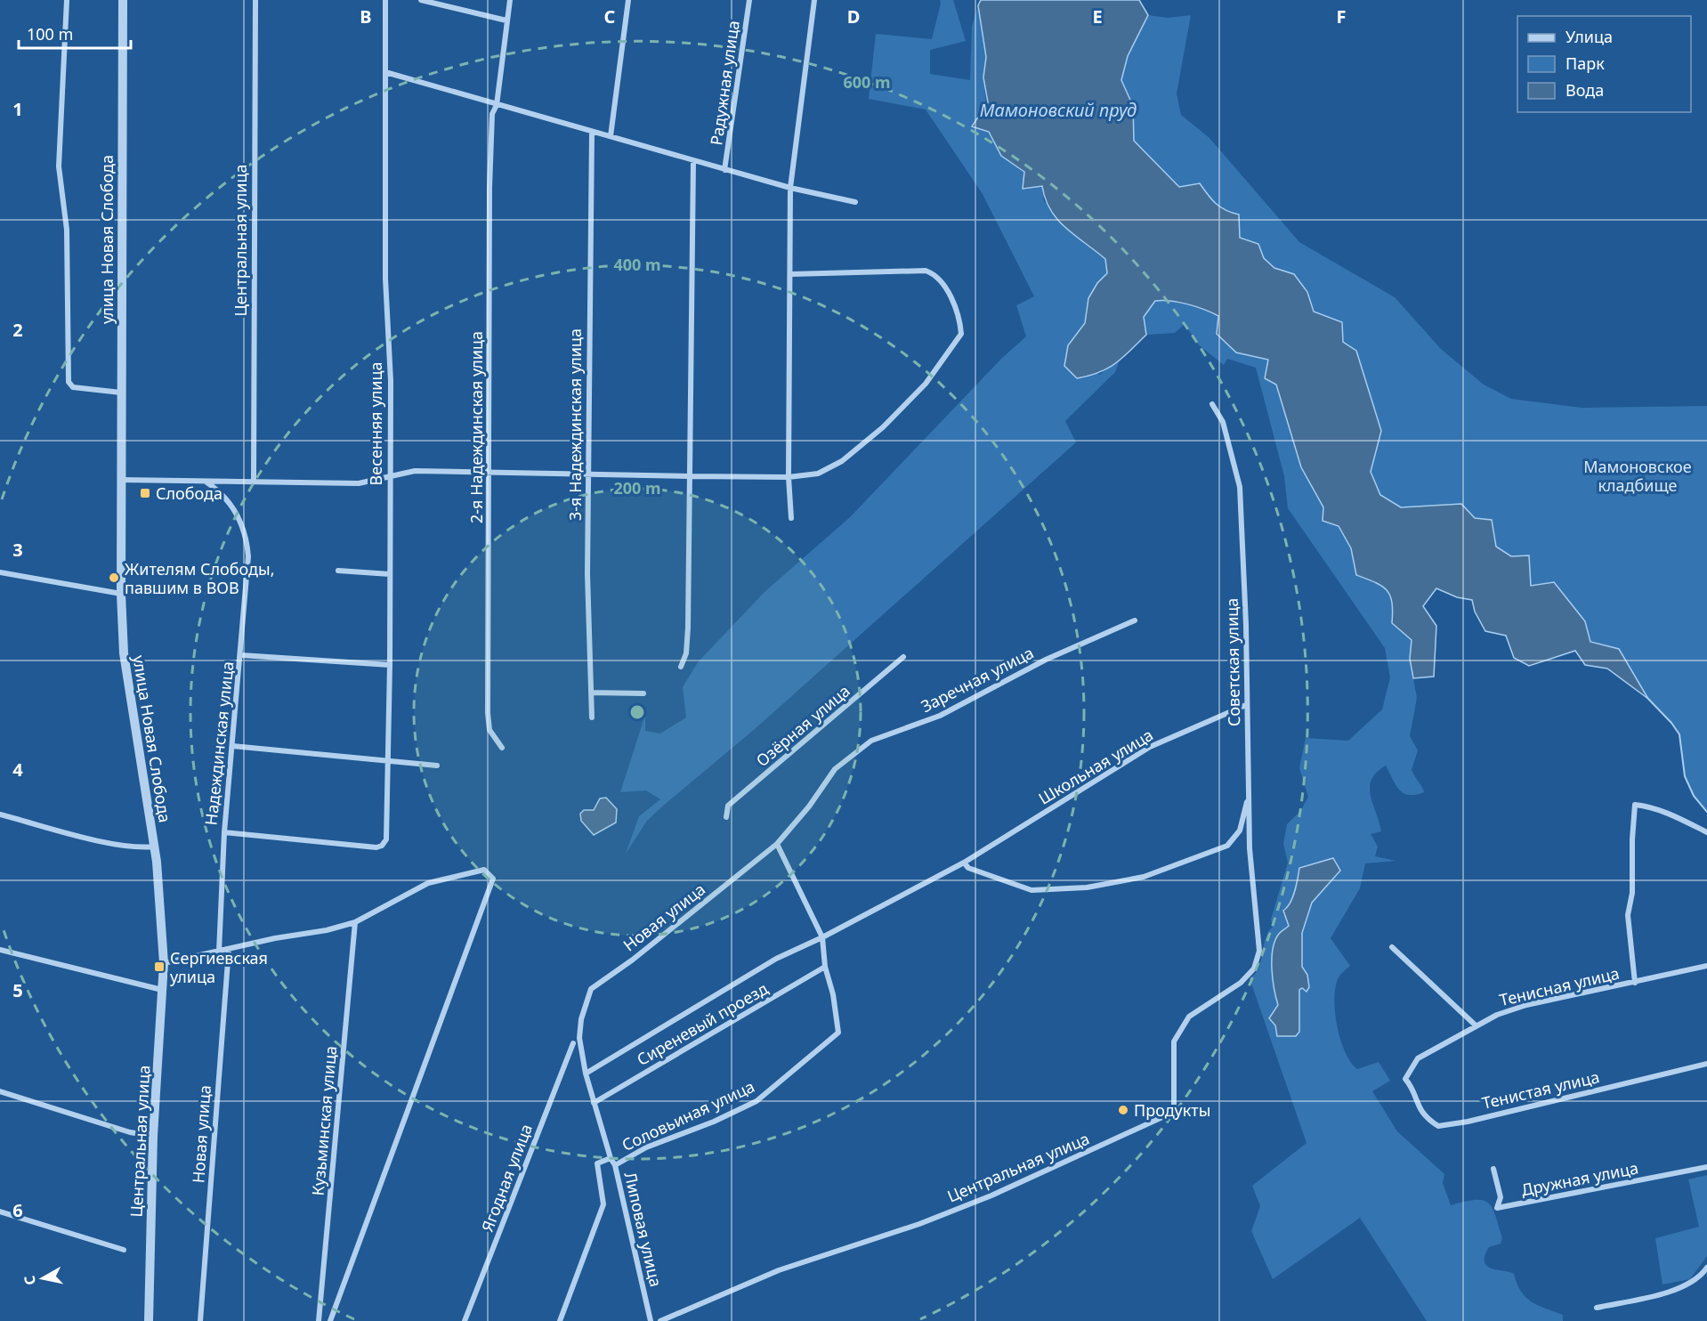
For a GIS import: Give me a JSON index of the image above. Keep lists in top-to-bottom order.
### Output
{
  "streets": {
    "street": [
      "Радужная улица",
      "улица Новая Слобода",
      "Центральная улица",
      "Весенняя улица",
      "3-я Надеждинская улица",
      "2-я Надеждинская улица",
      "Советская улица",
      "Заречная улица",
      "Озёрная улица",
      "Надеждинская улица",
      "Школьная улица",
      "Новая улица",
      "Тенисная улица",
      "Сиреневый проезд",
      "Тенистая улица",
      "Соловьиная улица",
      "Кузьминская улица",
      "Ягодная улица",
      "Дружная улица",
      "Липовая улица"
    ]
  },
  "crossings": [
    ["улица Новая Слобода", "Центральная улица"],
    ["Центральная улица", "Советская улица"],
    ["Весенняя улица", "Надеждинская улица"],
    ["Советская улица", "Школьная улица"],
    ["Заречная улица", "Новая улица"],
    ["Заречная улица", "Соловьиная улица"],
    ["Школьная улица", "Соловьиная улица"],
    ["Школьная улица", "Липовая улица"],
    ["Новая улица", "Соловьиная улица"],
    ["Новая улица", "Липовая улица"],
    ["Тенисная улица", "Тенистая улица"],
    ["Сиреневый проезд", "Соловьиная улица"],
    ["Сиреневый проезд", "Липовая улица"],
    ["Соловьиная улица", "Липовая улица"]
  ],
  "water": ["Мамоновский пруд"],
  "parks": ["Мамоновское кладбище"],
  "places": {
    "transit": ["Слобода", "Сергиевская улица"],
    "other": ["Жителям Слободы, павшим в ВОВ", "Продукты"]
  },
  "legend": ["Улица", "Парк", "Вода"],
  "scale_bar": "100 m",
  "north": "left",
  "grid": {
    "columns": [
      "B",
      "C",
      "D",
      "E",
      "F"
    ],
    "rows": [
      "1",
      "2",
      "3",
      "4",
      "5",
      "6"
    ]
  },
  "rings": ["600 m", "400 m", "200 m"]
}
